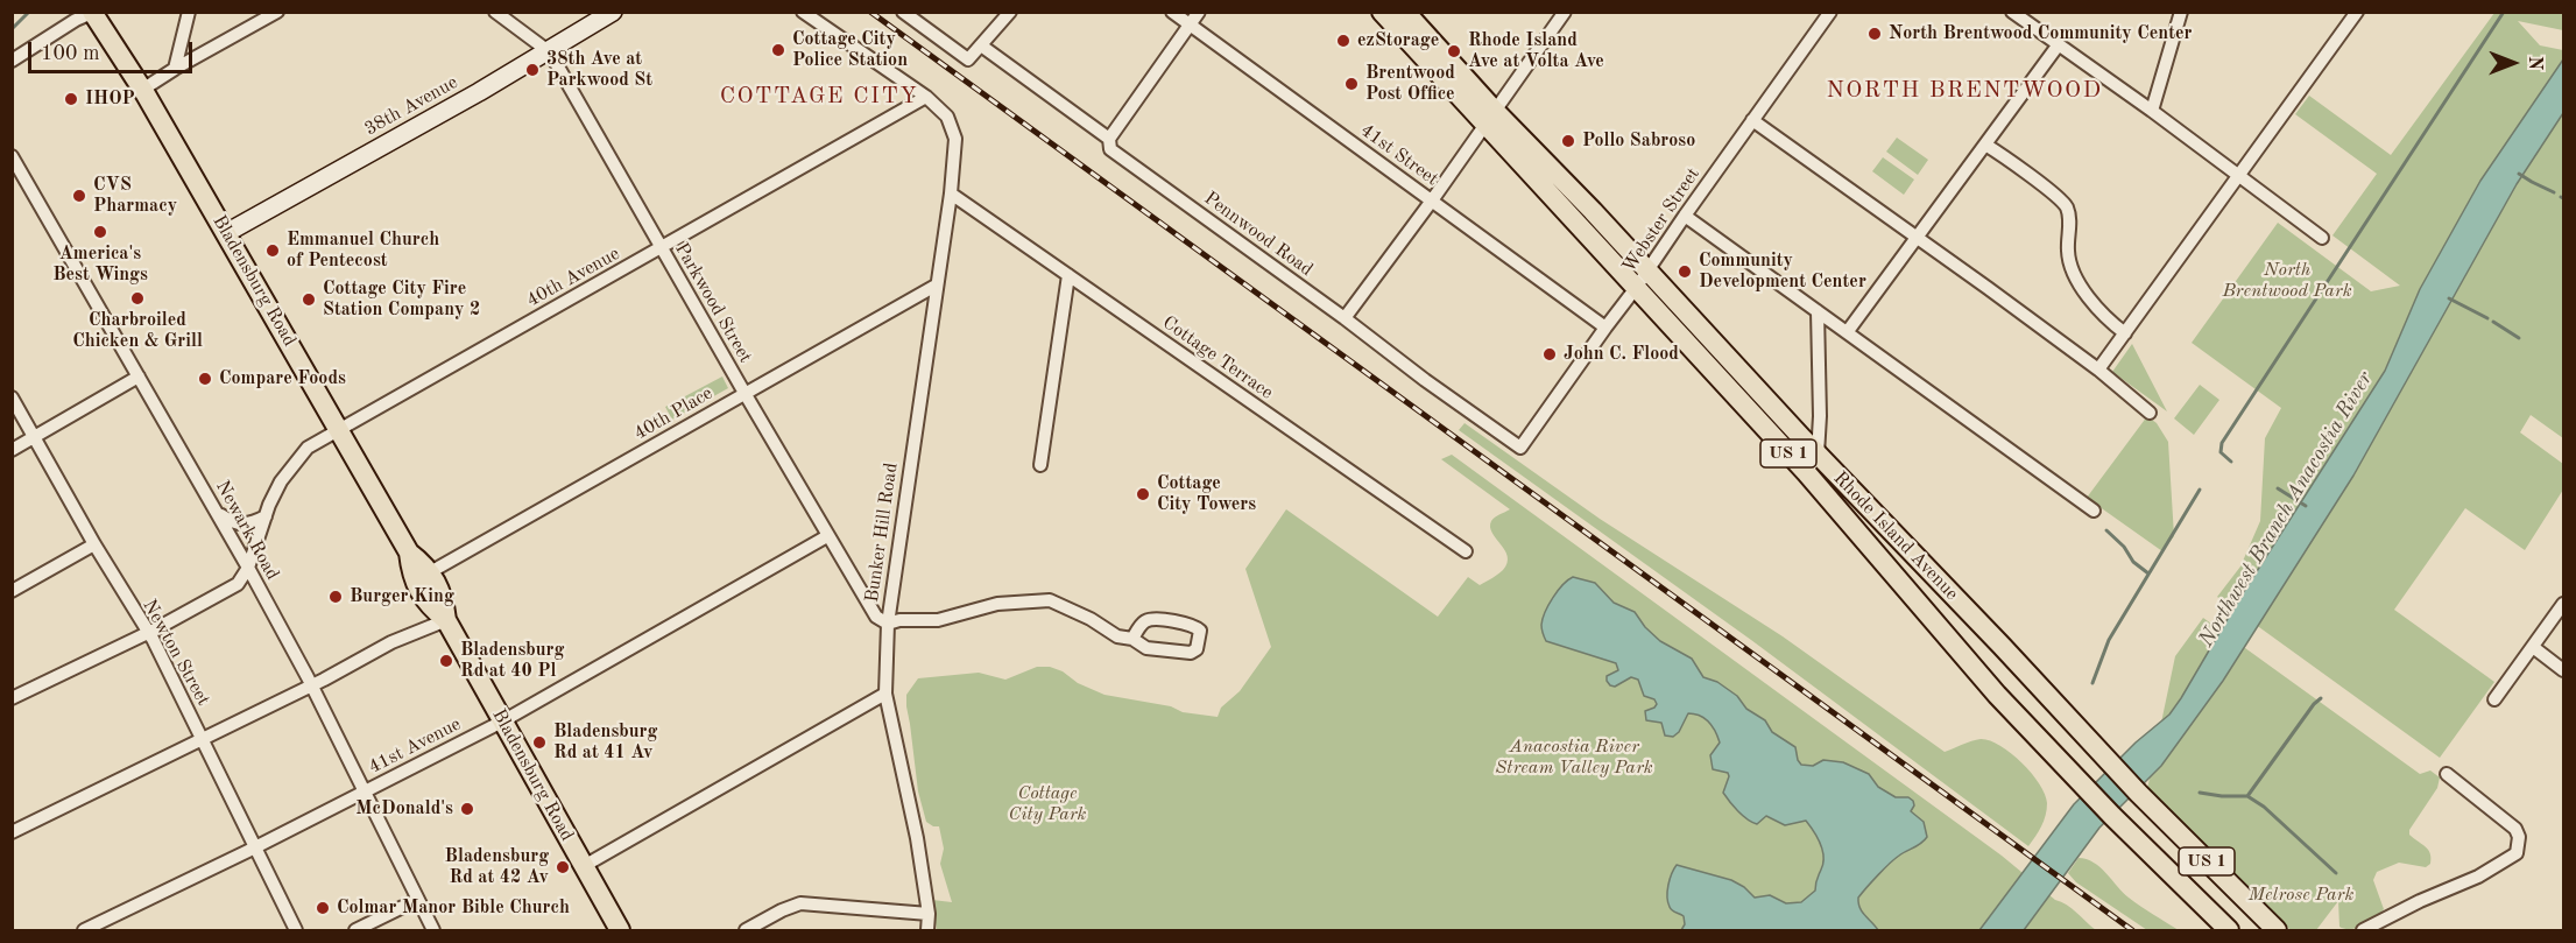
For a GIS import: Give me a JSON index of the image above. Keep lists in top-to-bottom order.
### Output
{
  "streets": {
    "main road": [
      "38th Avenue",
      "Bladensburg Road",
      "US 1",
      "Rhode Island Avenue"
    ],
    "street": [
      "41st Street",
      "Webster Street",
      "Pennwood Road",
      "40th Avenue",
      "Parkwood Street",
      "Cottage Terrace",
      "40th Place",
      "Newark Road",
      "Bunker Hill Road",
      "Newton Street",
      "41st Avenue"
    ]
  },
  "crossings": [
    ["38th Avenue", "Bladensburg Road"],
    ["38th Avenue", "Parkwood Street"],
    ["41st Street", "Webster Street"],
    ["Webster Street", "Pennwood Road"],
    ["Webster Street", "Rhode Island Avenue"],
    ["40th Avenue", "Bladensburg Road"],
    ["40th Avenue", "Parkwood Street"],
    ["40th Avenue", "Newark Road"],
    ["40th Avenue", "Bunker Hill Road"],
    ["40th Avenue", "Newton Street"],
    ["Bladensburg Road", "40th Place"],
    ["Bladensburg Road", "41st Avenue"],
    ["Parkwood Street", "40th Place"],
    ["Parkwood Street", "Bunker Hill Road"],
    ["Parkwood Street", "41st Avenue"],
    ["Cottage Terrace", "Bunker Hill Road"],
    ["40th Place", "Bunker Hill Road"],
    ["Newark Road", "41st Avenue"],
    ["Newton Street", "41st Avenue"]
  ],
  "districts": ["NORTH BRENTWOOD", "COTTAGE CITY"],
  "water": ["Northwest Branch Anacostia River"],
  "parks": [
    "North Brentwood Park",
    "Anacostia River Stream Valley Park",
    "Cottage City Park",
    "Melrose Park"
  ],
  "places": [
    "North Brentwood Community Center",
    "ezStorage",
    "Cottage City Police Station",
    "Rhode Island Ave at Volta Ave",
    "38th Ave at Parkwood St",
    "Brentwood Post Office",
    "IHOP",
    "Pollo Sabroso",
    "CVS Pharmacy",
    "America's Best Wings",
    "Emmanuel Church of Pentecost",
    "Community Development Center",
    "Charbroiled Chicken & Grill",
    "Cottage City Fire Station Company 2",
    "John C. Flood",
    "Compare Foods",
    "Cottage City Towers",
    "Burger King",
    "Bladensburg Rd at 40 Pl",
    "Bladensburg Rd at 41 Av",
    "McDonald's",
    "Bladensburg Rd at 42 Av",
    "Colmar Manor Bible Church"
  ],
  "scale_bar": "100 m",
  "north": "right"
}
